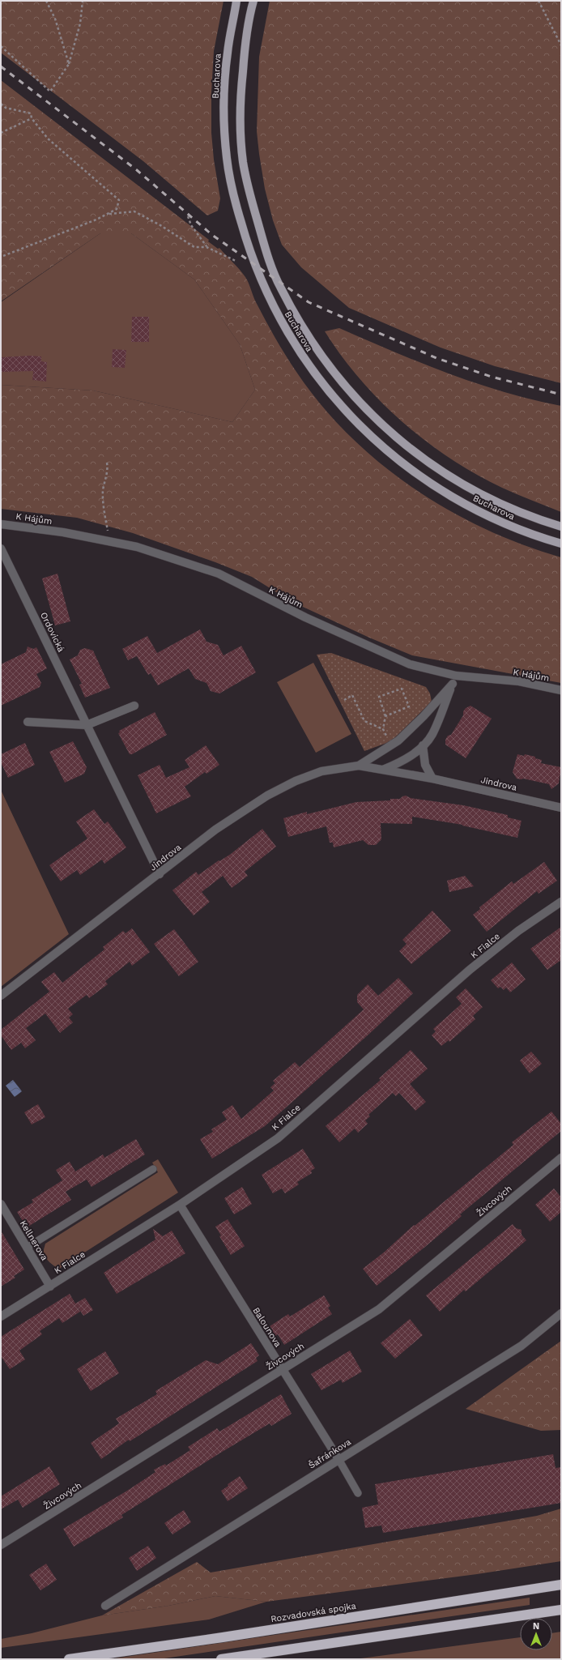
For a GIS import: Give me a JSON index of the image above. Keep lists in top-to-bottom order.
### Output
{
  "streets": {
    "highway": ["Rozvadovská spojka"],
    "main road": ["Bucharova"],
    "street": [
      "K Hájům",
      "Ordovická",
      "Jindrova",
      "K Fialce",
      "Živcových",
      "Kellnerova",
      "Balounova",
      "Šafránkova"
    ]
  },
  "crossings": [
    ["K Hájům", "Jindrova"],
    ["Ordovická", "Jindrova"],
    ["K Fialce", "Kellnerova"],
    ["K Fialce", "Balounova"],
    ["Živcových", "Balounova"],
    ["Balounova", "Šafránkova"]
  ],
  "north": "top"
}
